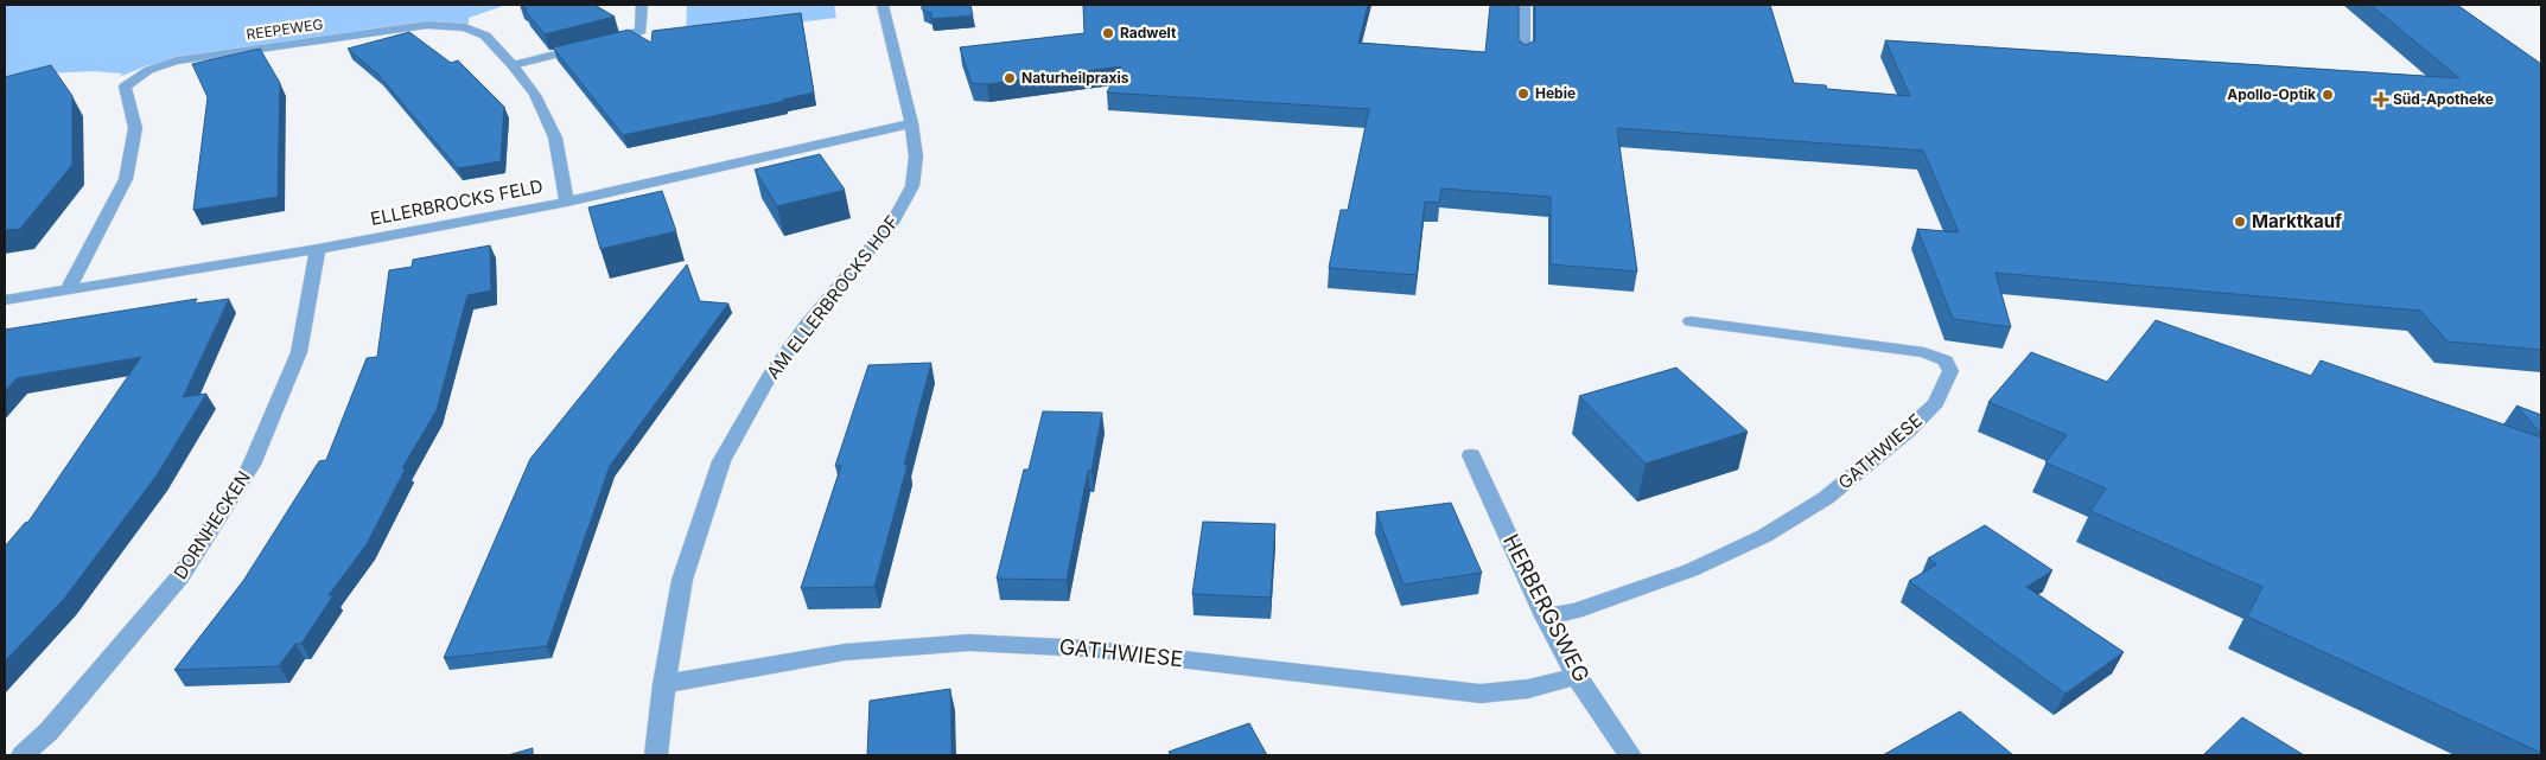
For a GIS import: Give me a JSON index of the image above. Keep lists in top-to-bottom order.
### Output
{
  "streets": {
    "street": [
      "REEPEWEG",
      "ELLERBROCKS FELD",
      "AM ELLERBROCKS HOF",
      "GATHWIESE",
      "DORNHECKEN",
      "HERBERGSWEG"
    ]
  },
  "crossings": [
    ["REEPEWEG", "ELLERBROCKS FELD"],
    ["ELLERBROCKS FELD", "AM ELLERBROCKS HOF"],
    ["ELLERBROCKS FELD", "DORNHECKEN"],
    ["AM ELLERBROCKS HOF", "GATHWIESE"],
    ["GATHWIESE", "HERBERGSWEG"]
  ],
  "places": {
    "other": [
      "Radwelt",
      "Naturheilpraxis",
      "Hebie",
      "Apollo-Optik",
      "Marktkauf"
    ],
    "health": ["Süd-Apotheke"]
  }
}
